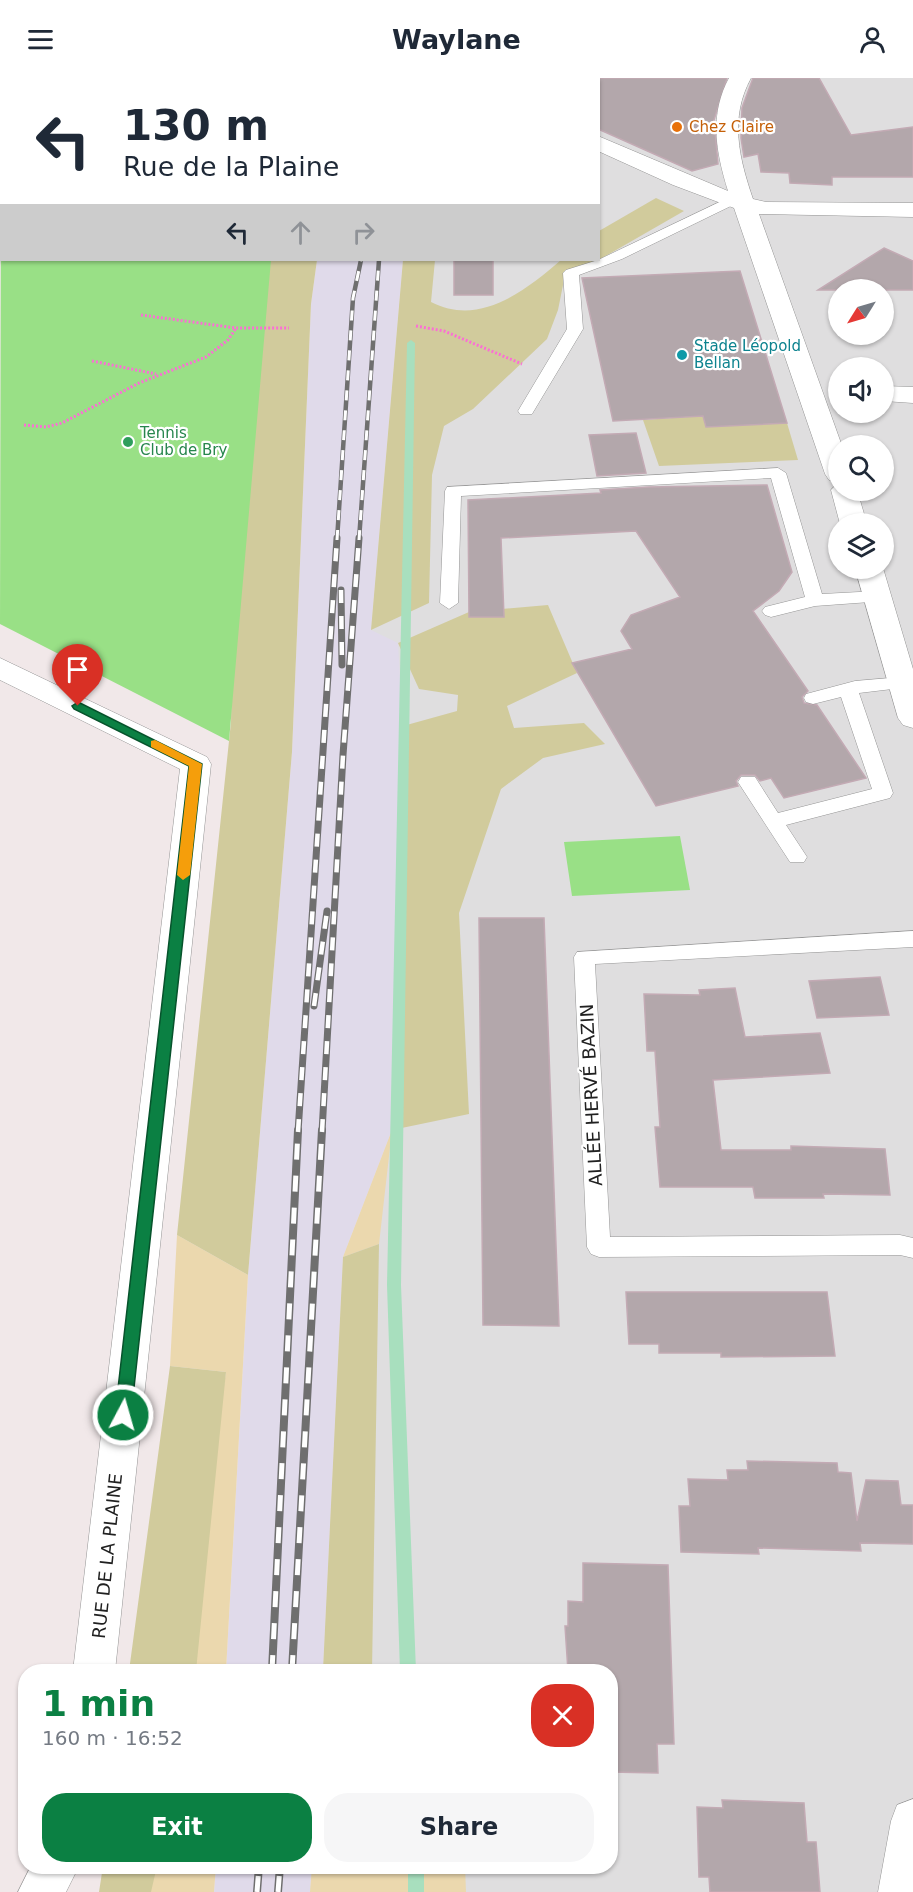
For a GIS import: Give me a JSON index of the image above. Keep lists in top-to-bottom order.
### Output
{
  "streets": {
    "street": ["RUE DE LA PLAINE"],
    "lane": ["ALLÉE HERVÉ BAZIN"]
  },
  "places": ["Chez Claire", "Stade Léopold Bellan", "Tennis Club de Bry"],
  "north": "bottom left",
  "page": {
    "header": "Waylane",
    "turn": ["130 m", "Rue de la Plaine"],
    "heading": ["1 min", "160 m · 16:52"],
    "buttons": ["Exit", "Share"]
  }
}
